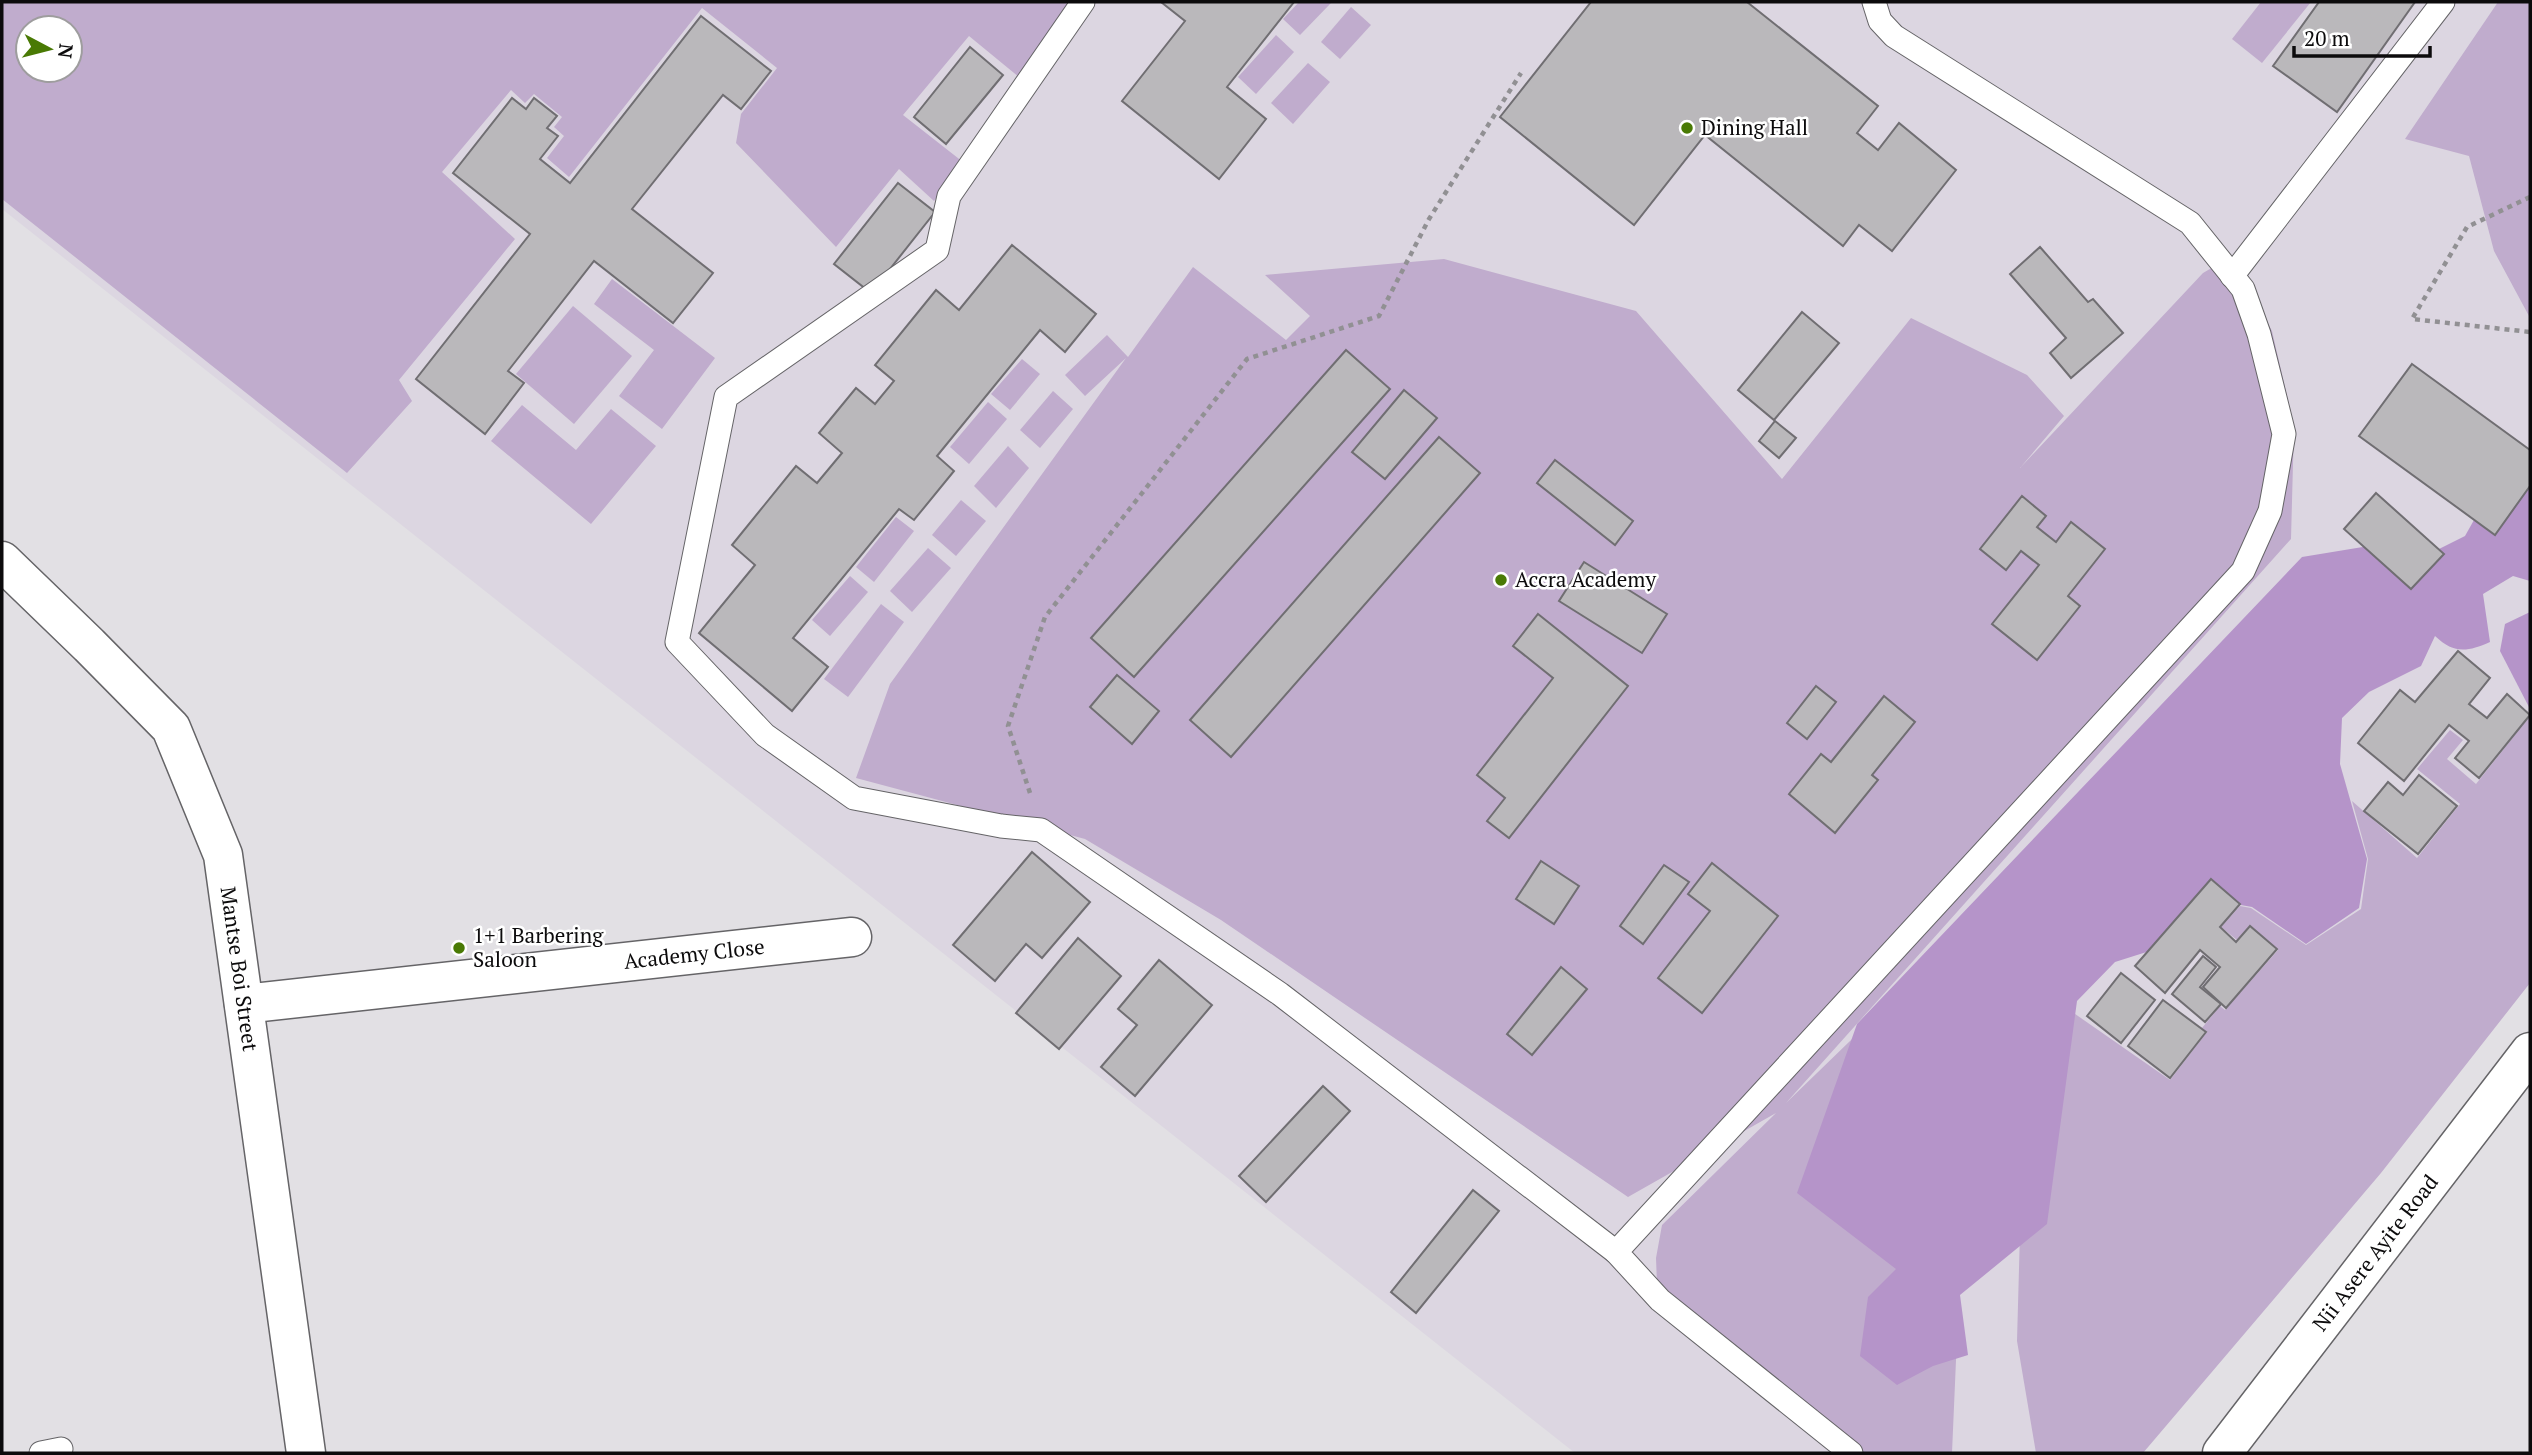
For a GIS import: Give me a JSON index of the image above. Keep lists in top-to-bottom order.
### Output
{
  "streets": {
    "street": ["Academy Close", "Mantse Boi Street", "Nii Asere Ayite Road"]
  },
  "crossings": [
    ["Academy Close", "Mantse Boi Street"]
  ],
  "places": ["Dining Hall", "Accra Academy", "1+1 Barbering Saloon"],
  "scale_bar": "20 m",
  "north": "right"
}
